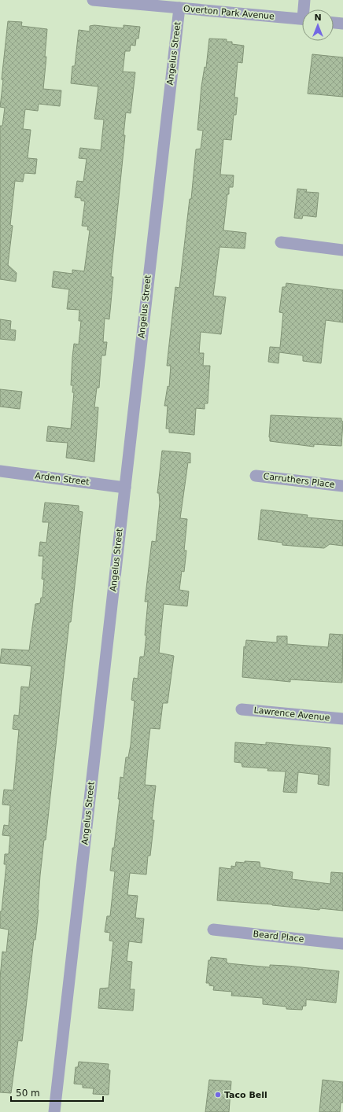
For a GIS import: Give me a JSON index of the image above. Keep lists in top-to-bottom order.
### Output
{
  "streets": {
    "street": [
      "Overton Park Avenue",
      "Angelus Street",
      "Arden Street",
      "Carruthers Place",
      "Lawrence Avenue",
      "Beard Place"
    ]
  },
  "crossings": [
    ["Overton Park Avenue", "Angelus Street"],
    ["Angelus Street", "Arden Street"]
  ],
  "places": ["Taco Bell"],
  "scale_bar": "50 m",
  "north": "top"
}
